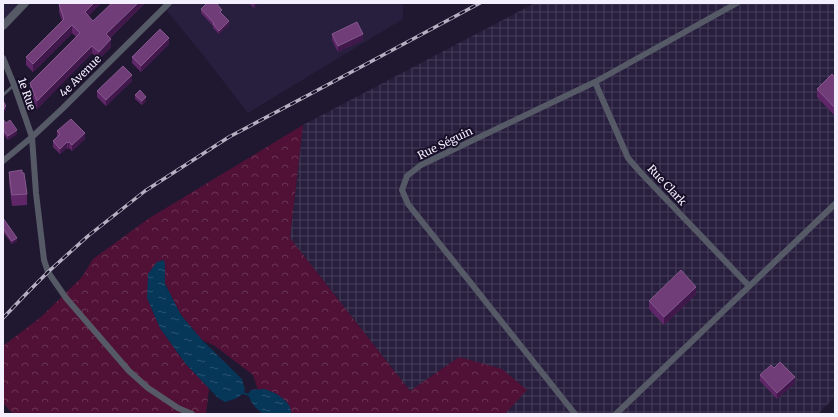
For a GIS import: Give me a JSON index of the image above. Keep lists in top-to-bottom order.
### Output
{
  "streets": {
    "street": [
      "4e Avenue",
      "1e Rue",
      "Rue Séguin",
      "Rue Clark"
    ]
  },
  "crossings": [
    ["4e Avenue", "1e Rue"],
    ["Rue Séguin", "Rue Clark"]
  ]
}
